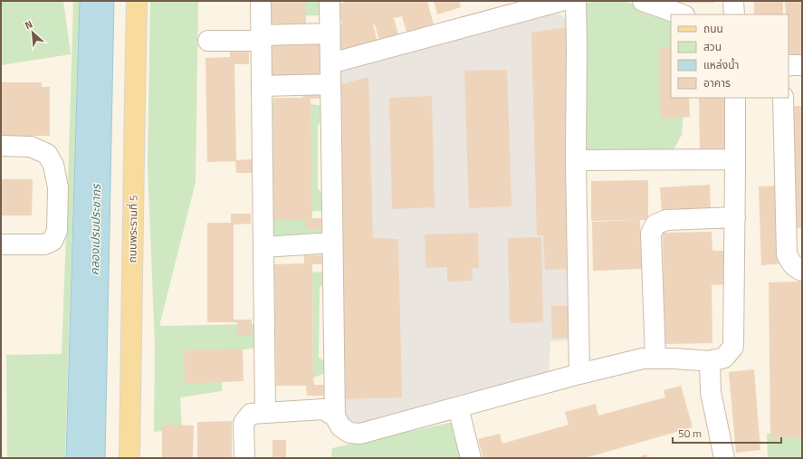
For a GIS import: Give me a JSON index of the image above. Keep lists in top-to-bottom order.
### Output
{
  "streets": {
    "main road": ["ถนนพระรามที่ 5"]
  },
  "water": ["คลองเปรมประชากร"],
  "legend": [
    "ถนน",
    "สวน",
    "แหล่งน้ำ",
    "อาคาร"
  ],
  "scale_bar": "50 m",
  "north": "top left"
}
